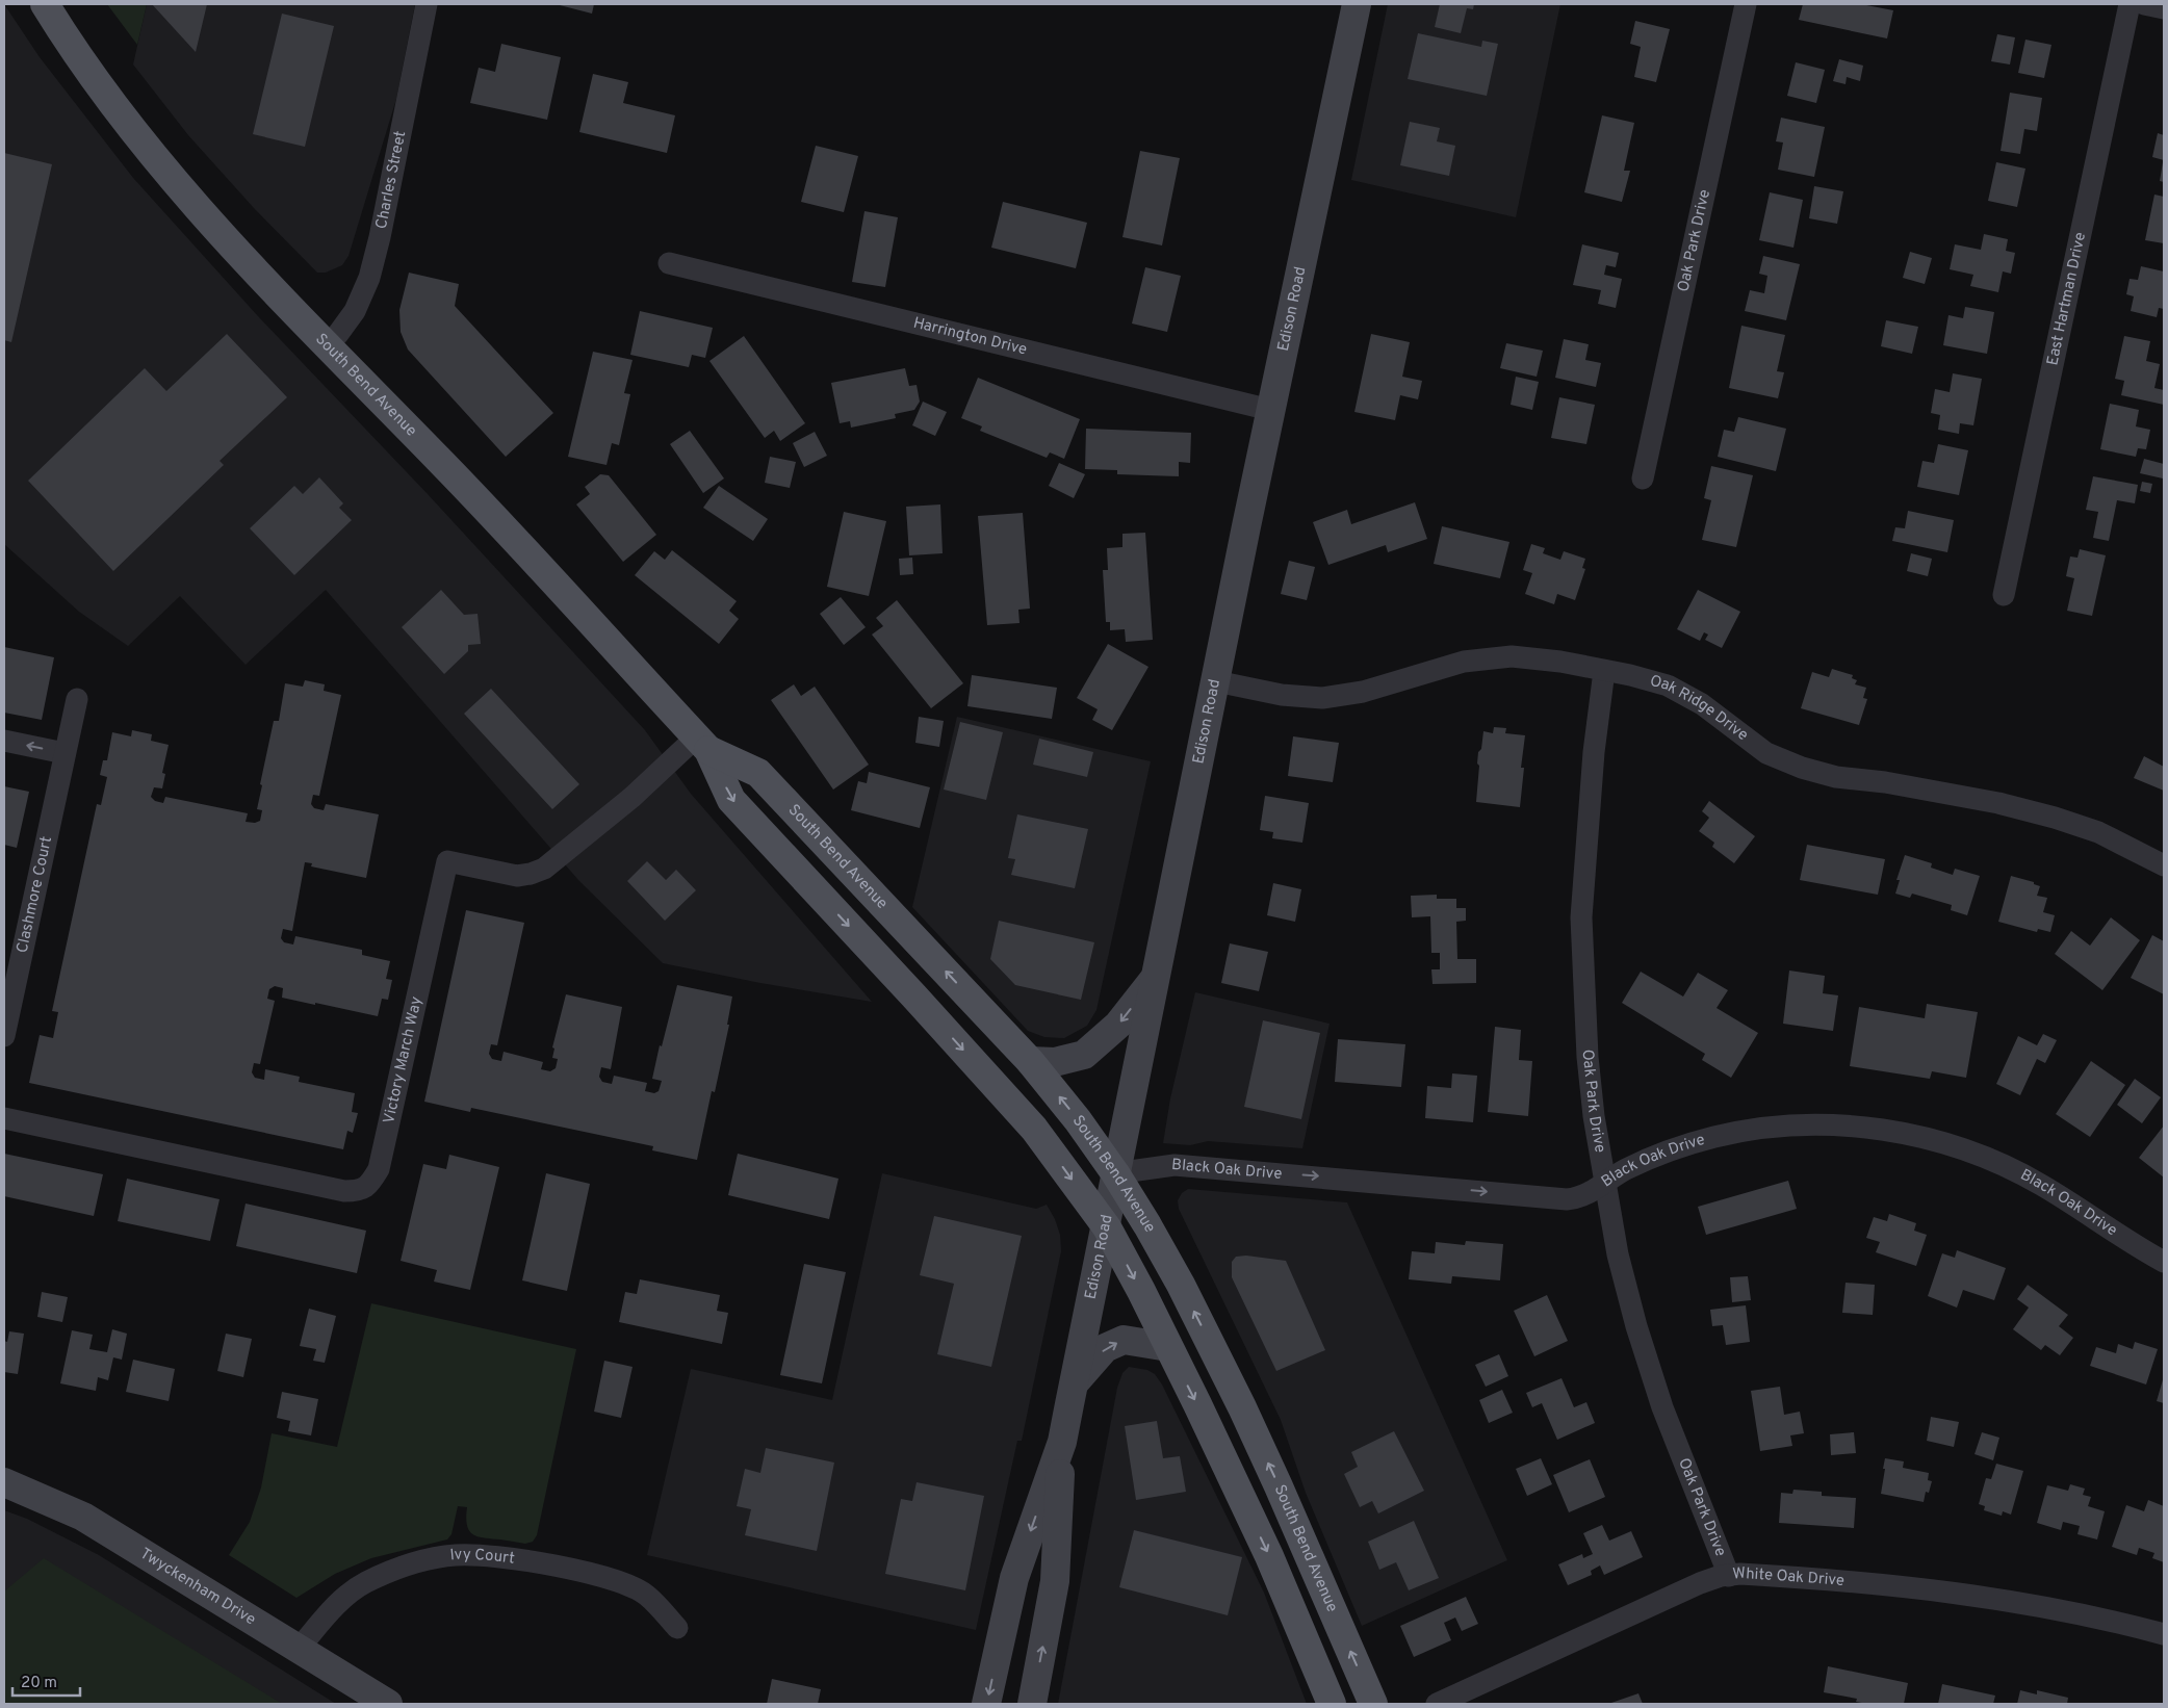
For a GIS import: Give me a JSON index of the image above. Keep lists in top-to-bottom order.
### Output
{
  "streets": {
    "main road": ["Edison Road", "South Bend Avenue", "Twyckenham Drive"],
    "street": [
      "Charles Street",
      "Oak Park Drive",
      "East Hartman Drive",
      "Harrington Drive",
      "Oak Ridge Drive",
      "Clashmore Court",
      "Victory March Way",
      "Black Oak Drive",
      "Ivy Court",
      "White Oak Drive"
    ]
  },
  "crossings": [
    ["Charles Street", "South Bend Avenue"],
    ["Oak Park Drive", "Oak Ridge Drive"],
    ["Oak Park Drive", "Black Oak Drive"],
    ["Oak Park Drive", "White Oak Drive"],
    ["Edison Road", "Harrington Drive"],
    ["Edison Road", "South Bend Avenue"],
    ["Edison Road", "Oak Ridge Drive"],
    ["Edison Road", "Black Oak Drive"],
    ["South Bend Avenue", "Victory March Way"],
    ["South Bend Avenue", "Black Oak Drive"],
    ["Ivy Court", "Twyckenham Drive"]
  ],
  "one_way": ["Black Oak Drive"],
  "scale_bar": "20 m"
}
